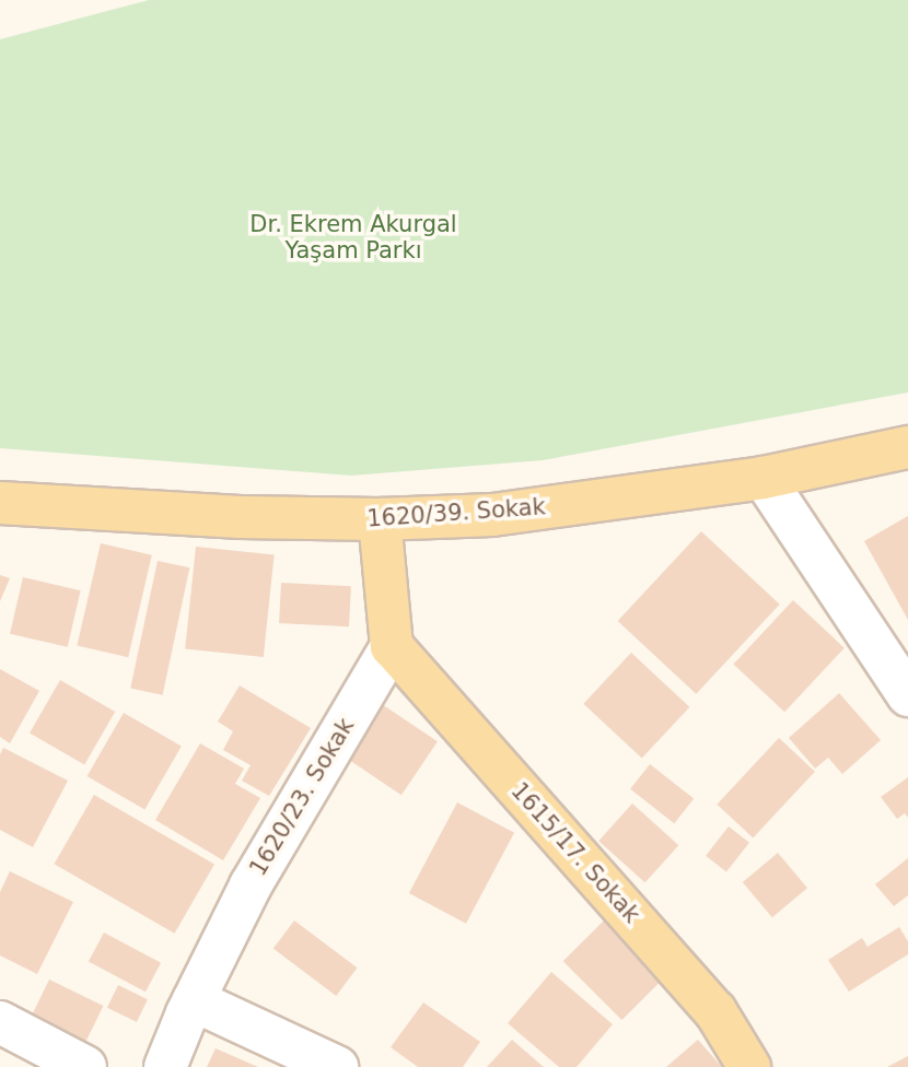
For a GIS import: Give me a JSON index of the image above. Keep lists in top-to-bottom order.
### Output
{
  "streets": {
    "main road": ["1620/39. Sokak", "1615/17. Sokak"],
    "street": ["1620/23. Sokak"]
  },
  "crossings": [
    ["1620/23. Sokak", "1615/17. Sokak"]
  ],
  "parks": ["Dr. Ekrem Akurgal Yaşam Parkı"]
}
